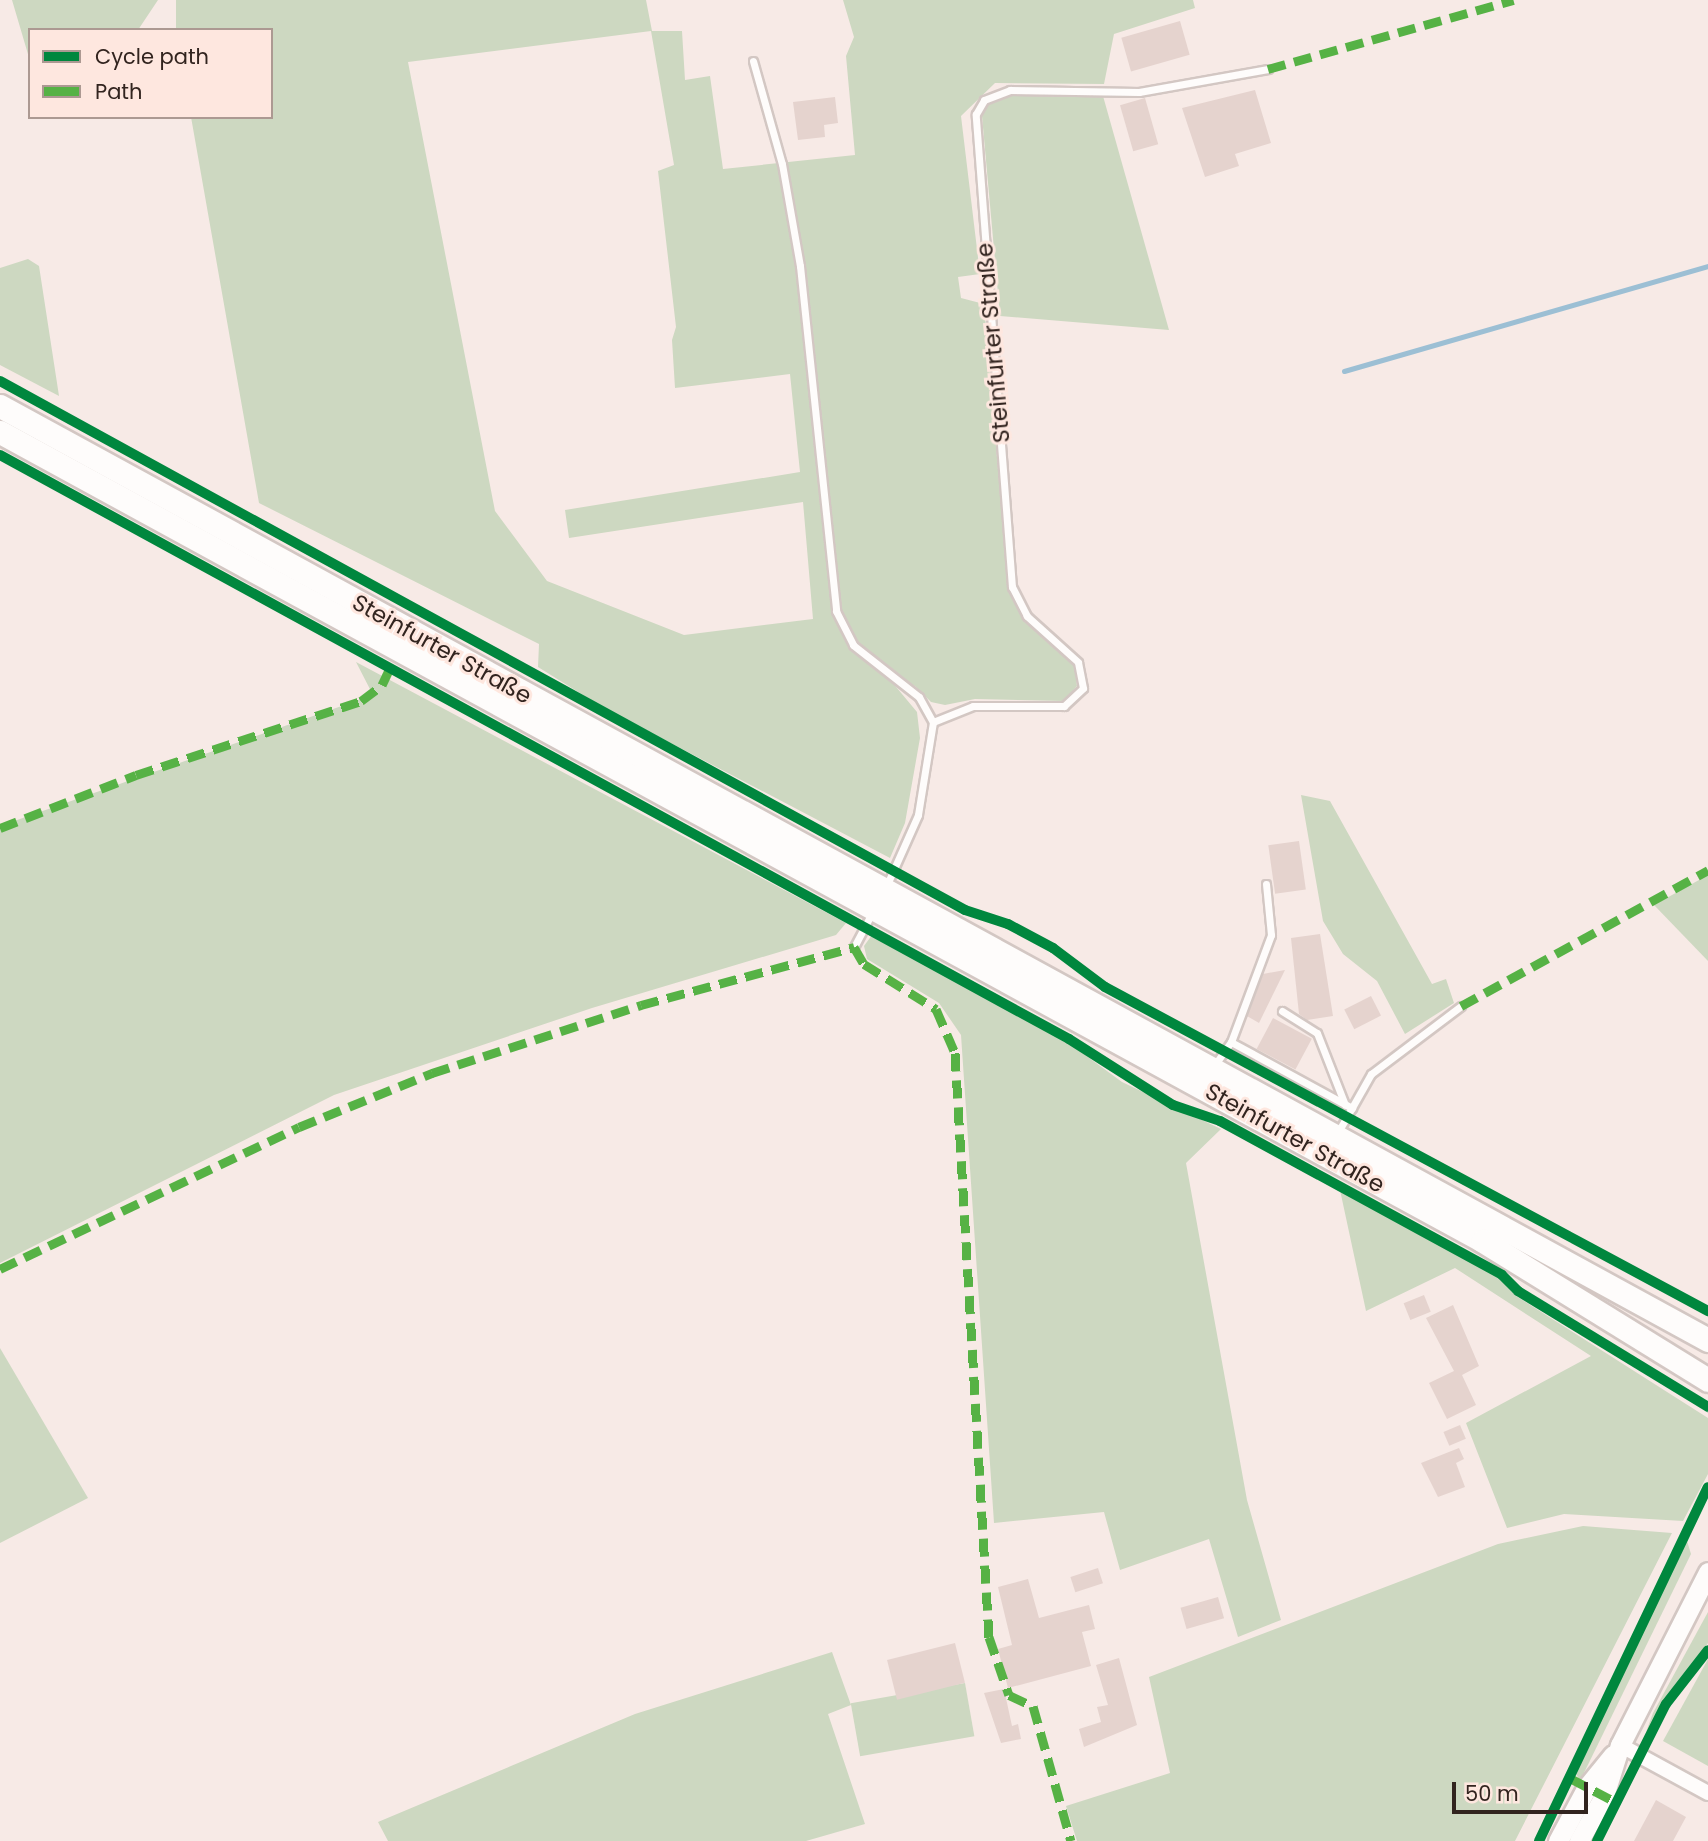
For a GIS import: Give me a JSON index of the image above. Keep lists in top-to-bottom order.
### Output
{
  "streets": {
    "main road": ["Steinfurter Straße"]
  },
  "legend": ["Cycle path", "Path"],
  "scale_bar": "50 m"
}
